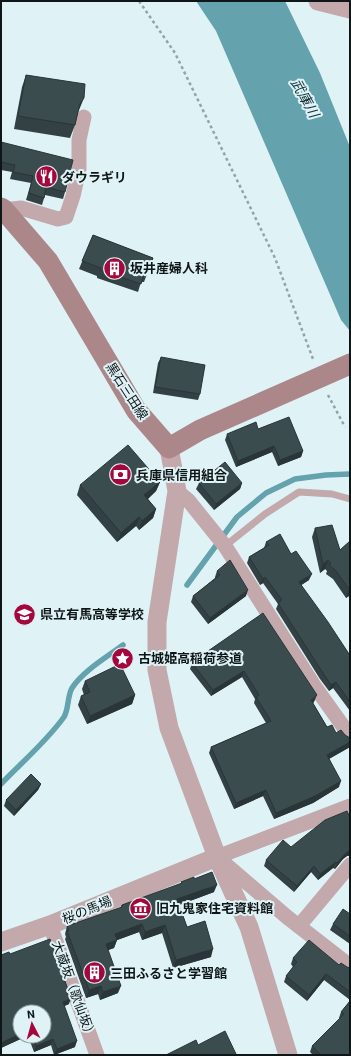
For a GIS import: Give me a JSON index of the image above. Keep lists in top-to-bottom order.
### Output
{
  "streets": {
    "main road": ["黒石三田線"],
    "street": ["桜の馬場", "大蔵坂（歌仙坂）"]
  },
  "crossings": [
    ["桜の馬場", "大蔵坂（歌仙坂）"]
  ],
  "water": ["武庫川"],
  "places": {
    "restaurant": ["ダウラギリ"],
    "building": ["坂井産婦人科", "三田ふるさと学習館"],
    "bank": ["兵庫県信用組合"],
    "school or university": ["県立有馬高等学校"],
    "place": ["古城姫高稲荷参道"],
    "museum": ["旧九鬼家住宅資料館"]
  },
  "north": "top"
}
